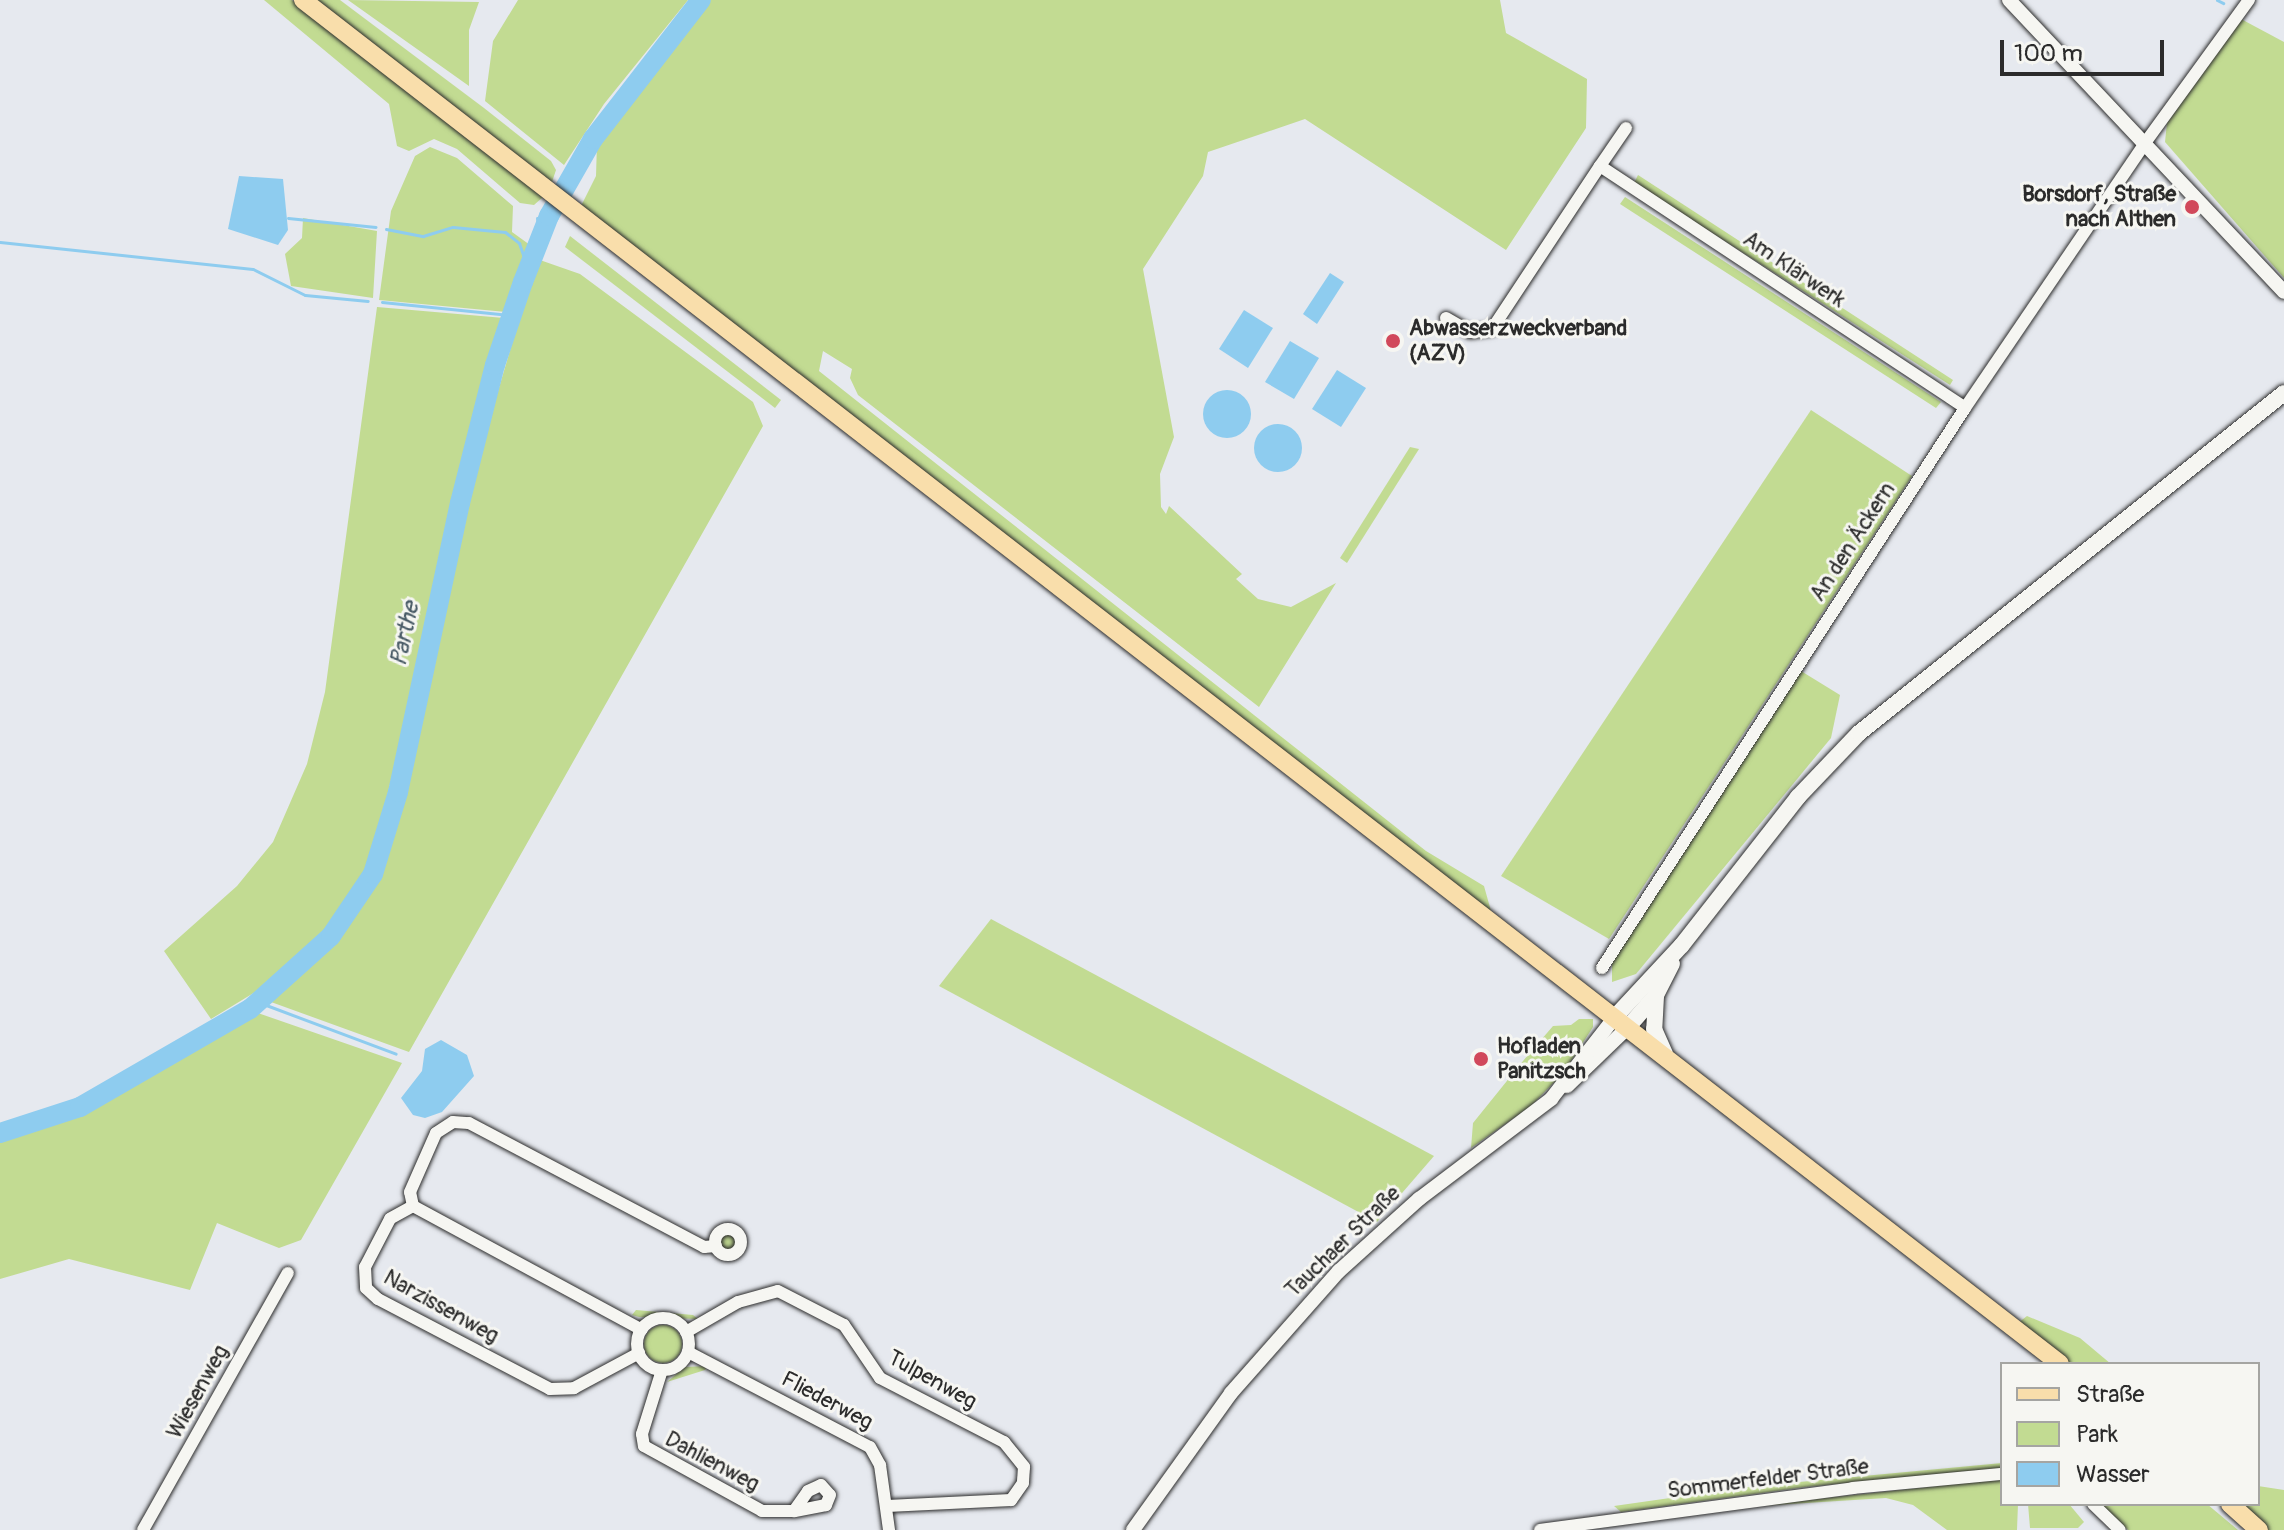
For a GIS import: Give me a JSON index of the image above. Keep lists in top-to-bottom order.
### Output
{
  "streets": {
    "street": [
      "Am Klärwerk",
      "An den Äckern",
      "Tauchaer Straße",
      "Narzissenweg",
      "Tulpenweg",
      "Wiesenweg",
      "Fliederweg",
      "Dahlienweg",
      "Sommerfelder Straße"
    ]
  },
  "crossings": [
    ["Am Klärwerk", "An den Äckern"],
    ["Narzissenweg", "Tulpenweg"],
    ["Narzissenweg", "Fliederweg"],
    ["Narzissenweg", "Dahlienweg"],
    ["Tulpenweg", "Fliederweg"],
    ["Tulpenweg", "Dahlienweg"],
    ["Fliederweg", "Dahlienweg"]
  ],
  "water": ["Parthe"],
  "places": ["Borsdorf, Straße nach Althen", "Abwasserzweckverband (AZV)", "Hofladen Panitzsch"],
  "legend": ["Straße", "Park", "Wasser"],
  "scale_bar": "100 m"
}
